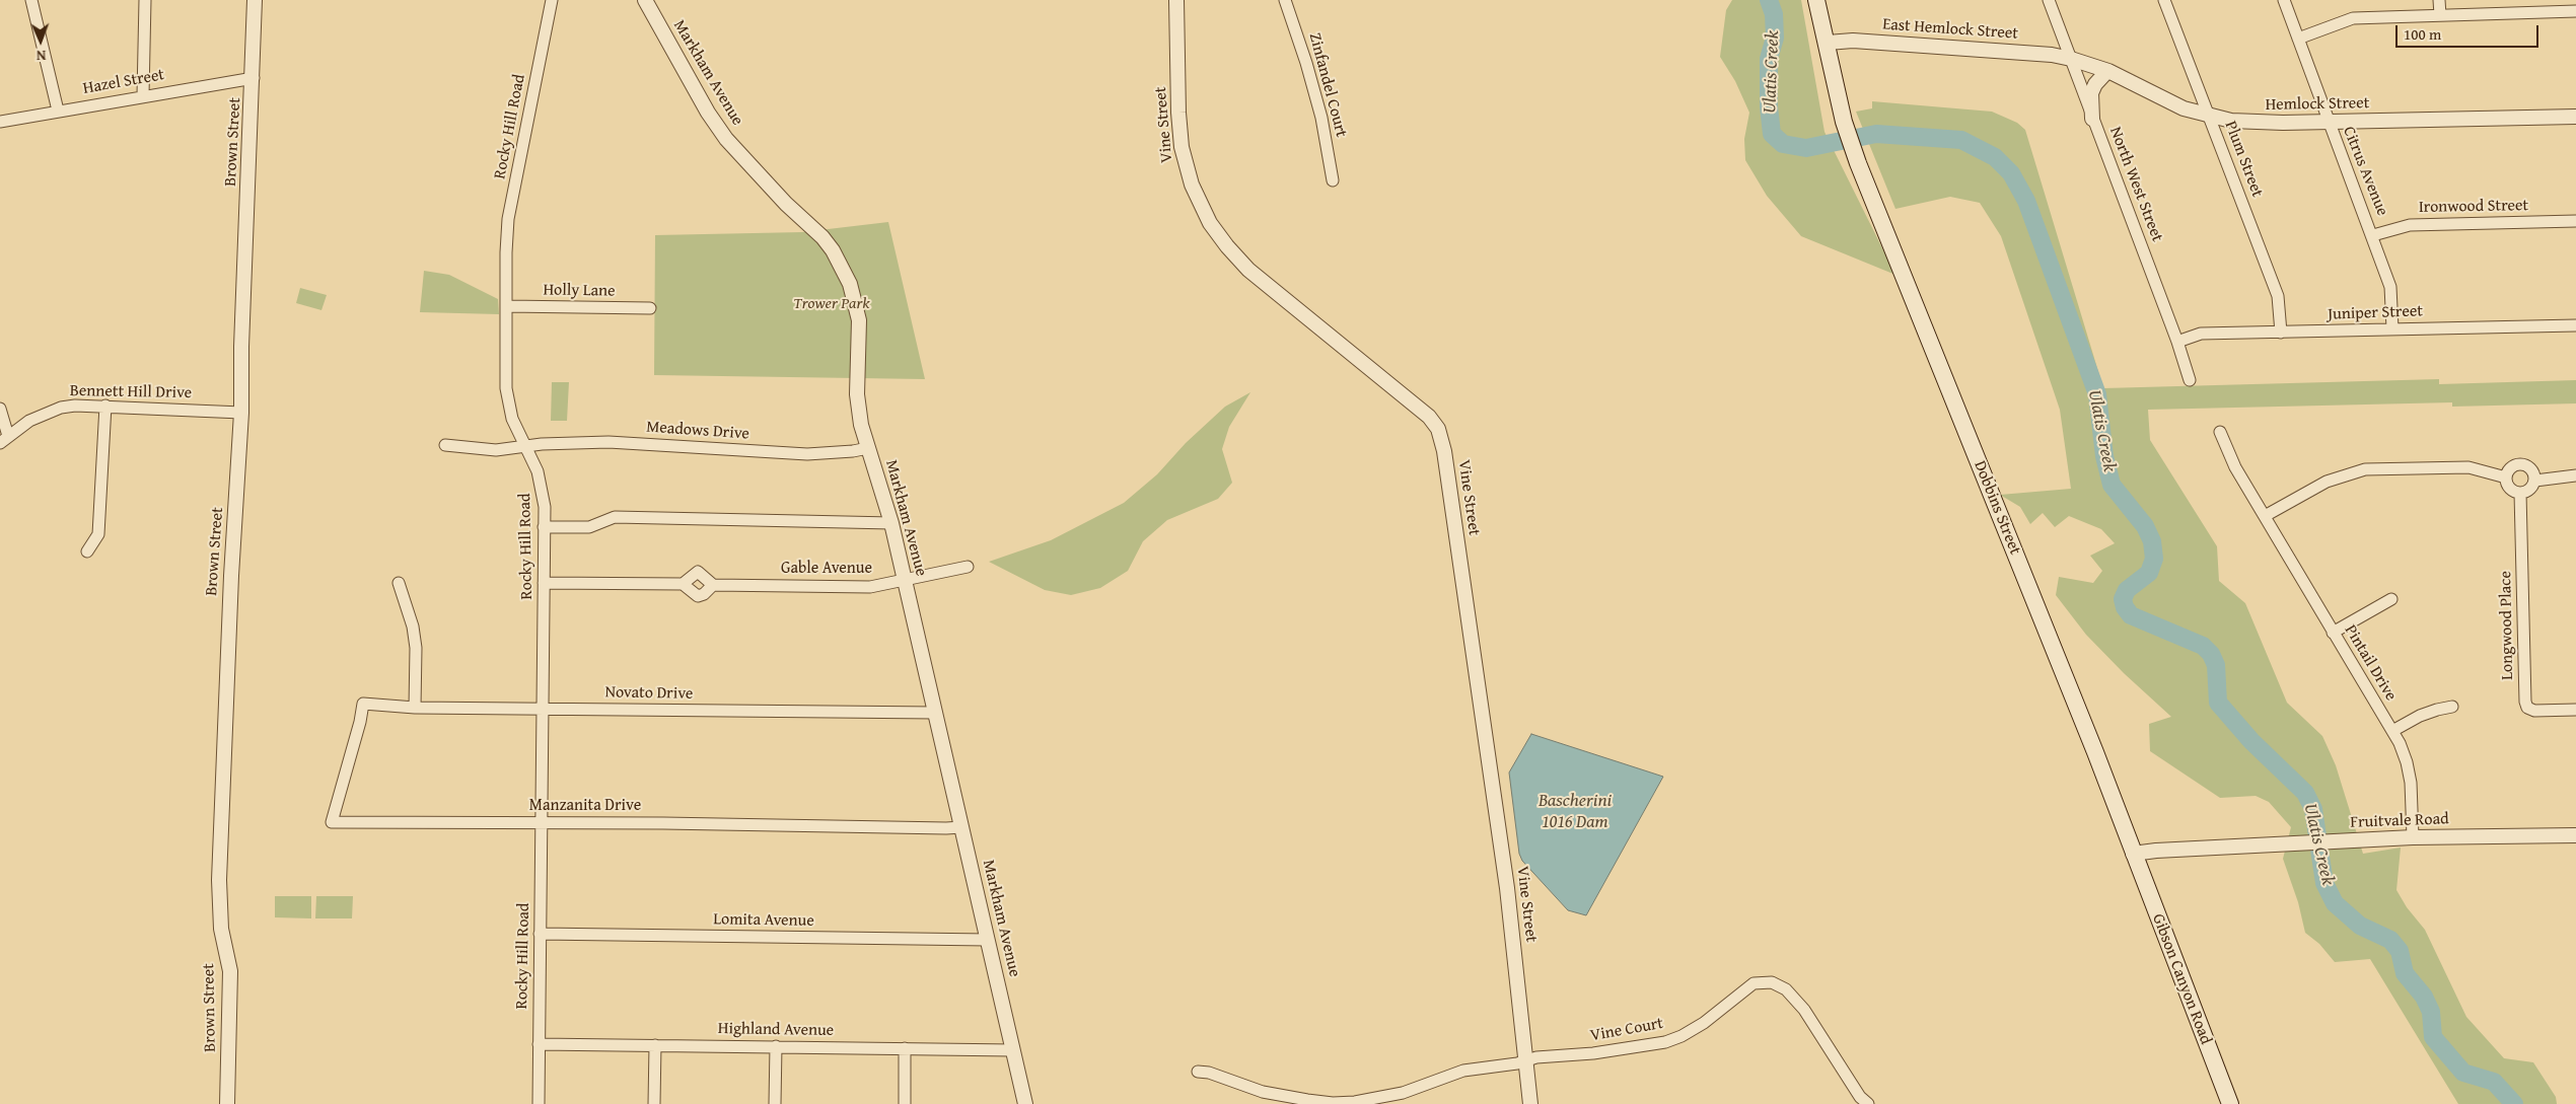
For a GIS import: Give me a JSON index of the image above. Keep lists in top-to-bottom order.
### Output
{
  "streets": {
    "main road": ["Dobbins Street", "Gibson Canyon Road"],
    "street": [
      "East Hemlock Street",
      "Markham Avenue",
      "Hazel Street",
      "Zinfandel Court",
      "Hemlock Street",
      "Vine Street",
      "Rocky Hill Road",
      "Brown Street",
      "Plum Street",
      "Citrus Avenue",
      "North West Street",
      "Ironwood Street",
      "Holly Lane",
      "Juniper Street",
      "Bennett Hill Drive",
      "Meadows Drive",
      "Gable Avenue",
      "Longwood Place",
      "Pintail Drive",
      "Novato Drive",
      "Manzanita Drive",
      "Fruitvale Road",
      "Lomita Avenue",
      "Highland Avenue",
      "Vine Court"
    ]
  },
  "crossings": [
    ["East Hemlock Street", "Hemlock Street"],
    ["East Hemlock Street", "North West Street"],
    ["East Hemlock Street", "Dobbins Street"],
    ["Markham Avenue", "Meadows Drive"],
    ["Markham Avenue", "Gable Avenue"],
    ["Markham Avenue", "Novato Drive"],
    ["Markham Avenue", "Manzanita Drive"],
    ["Markham Avenue", "Lomita Avenue"],
    ["Markham Avenue", "Highland Avenue"],
    ["Hazel Street", "Brown Street"],
    ["Hemlock Street", "Plum Street"],
    ["Hemlock Street", "Citrus Avenue"],
    ["Hemlock Street", "North West Street"],
    ["Vine Street", "Vine Court"],
    ["Rocky Hill Road", "Holly Lane"],
    ["Rocky Hill Road", "Meadows Drive"],
    ["Rocky Hill Road", "Gable Avenue"],
    ["Rocky Hill Road", "Novato Drive"],
    ["Rocky Hill Road", "Manzanita Drive"],
    ["Rocky Hill Road", "Lomita Avenue"],
    ["Rocky Hill Road", "Highland Avenue"],
    ["Brown Street", "Bennett Hill Drive"],
    ["Plum Street", "Juniper Street"],
    ["Citrus Avenue", "Ironwood Street"],
    ["Citrus Avenue", "Juniper Street"],
    ["North West Street", "Juniper Street"],
    ["Dobbins Street", "Fruitvale Road"],
    ["Dobbins Street", "Gibson Canyon Road"],
    ["Pintail Drive", "Fruitvale Road"],
    ["Novato Drive", "Manzanita Drive"],
    ["Fruitvale Road", "Gibson Canyon Road"]
  ],
  "water": ["Ulatis Creek", "Bascherini 1016 Dam"],
  "parks": ["Trower Park"],
  "scale_bar": "100 m",
  "north": "bottom"
}
